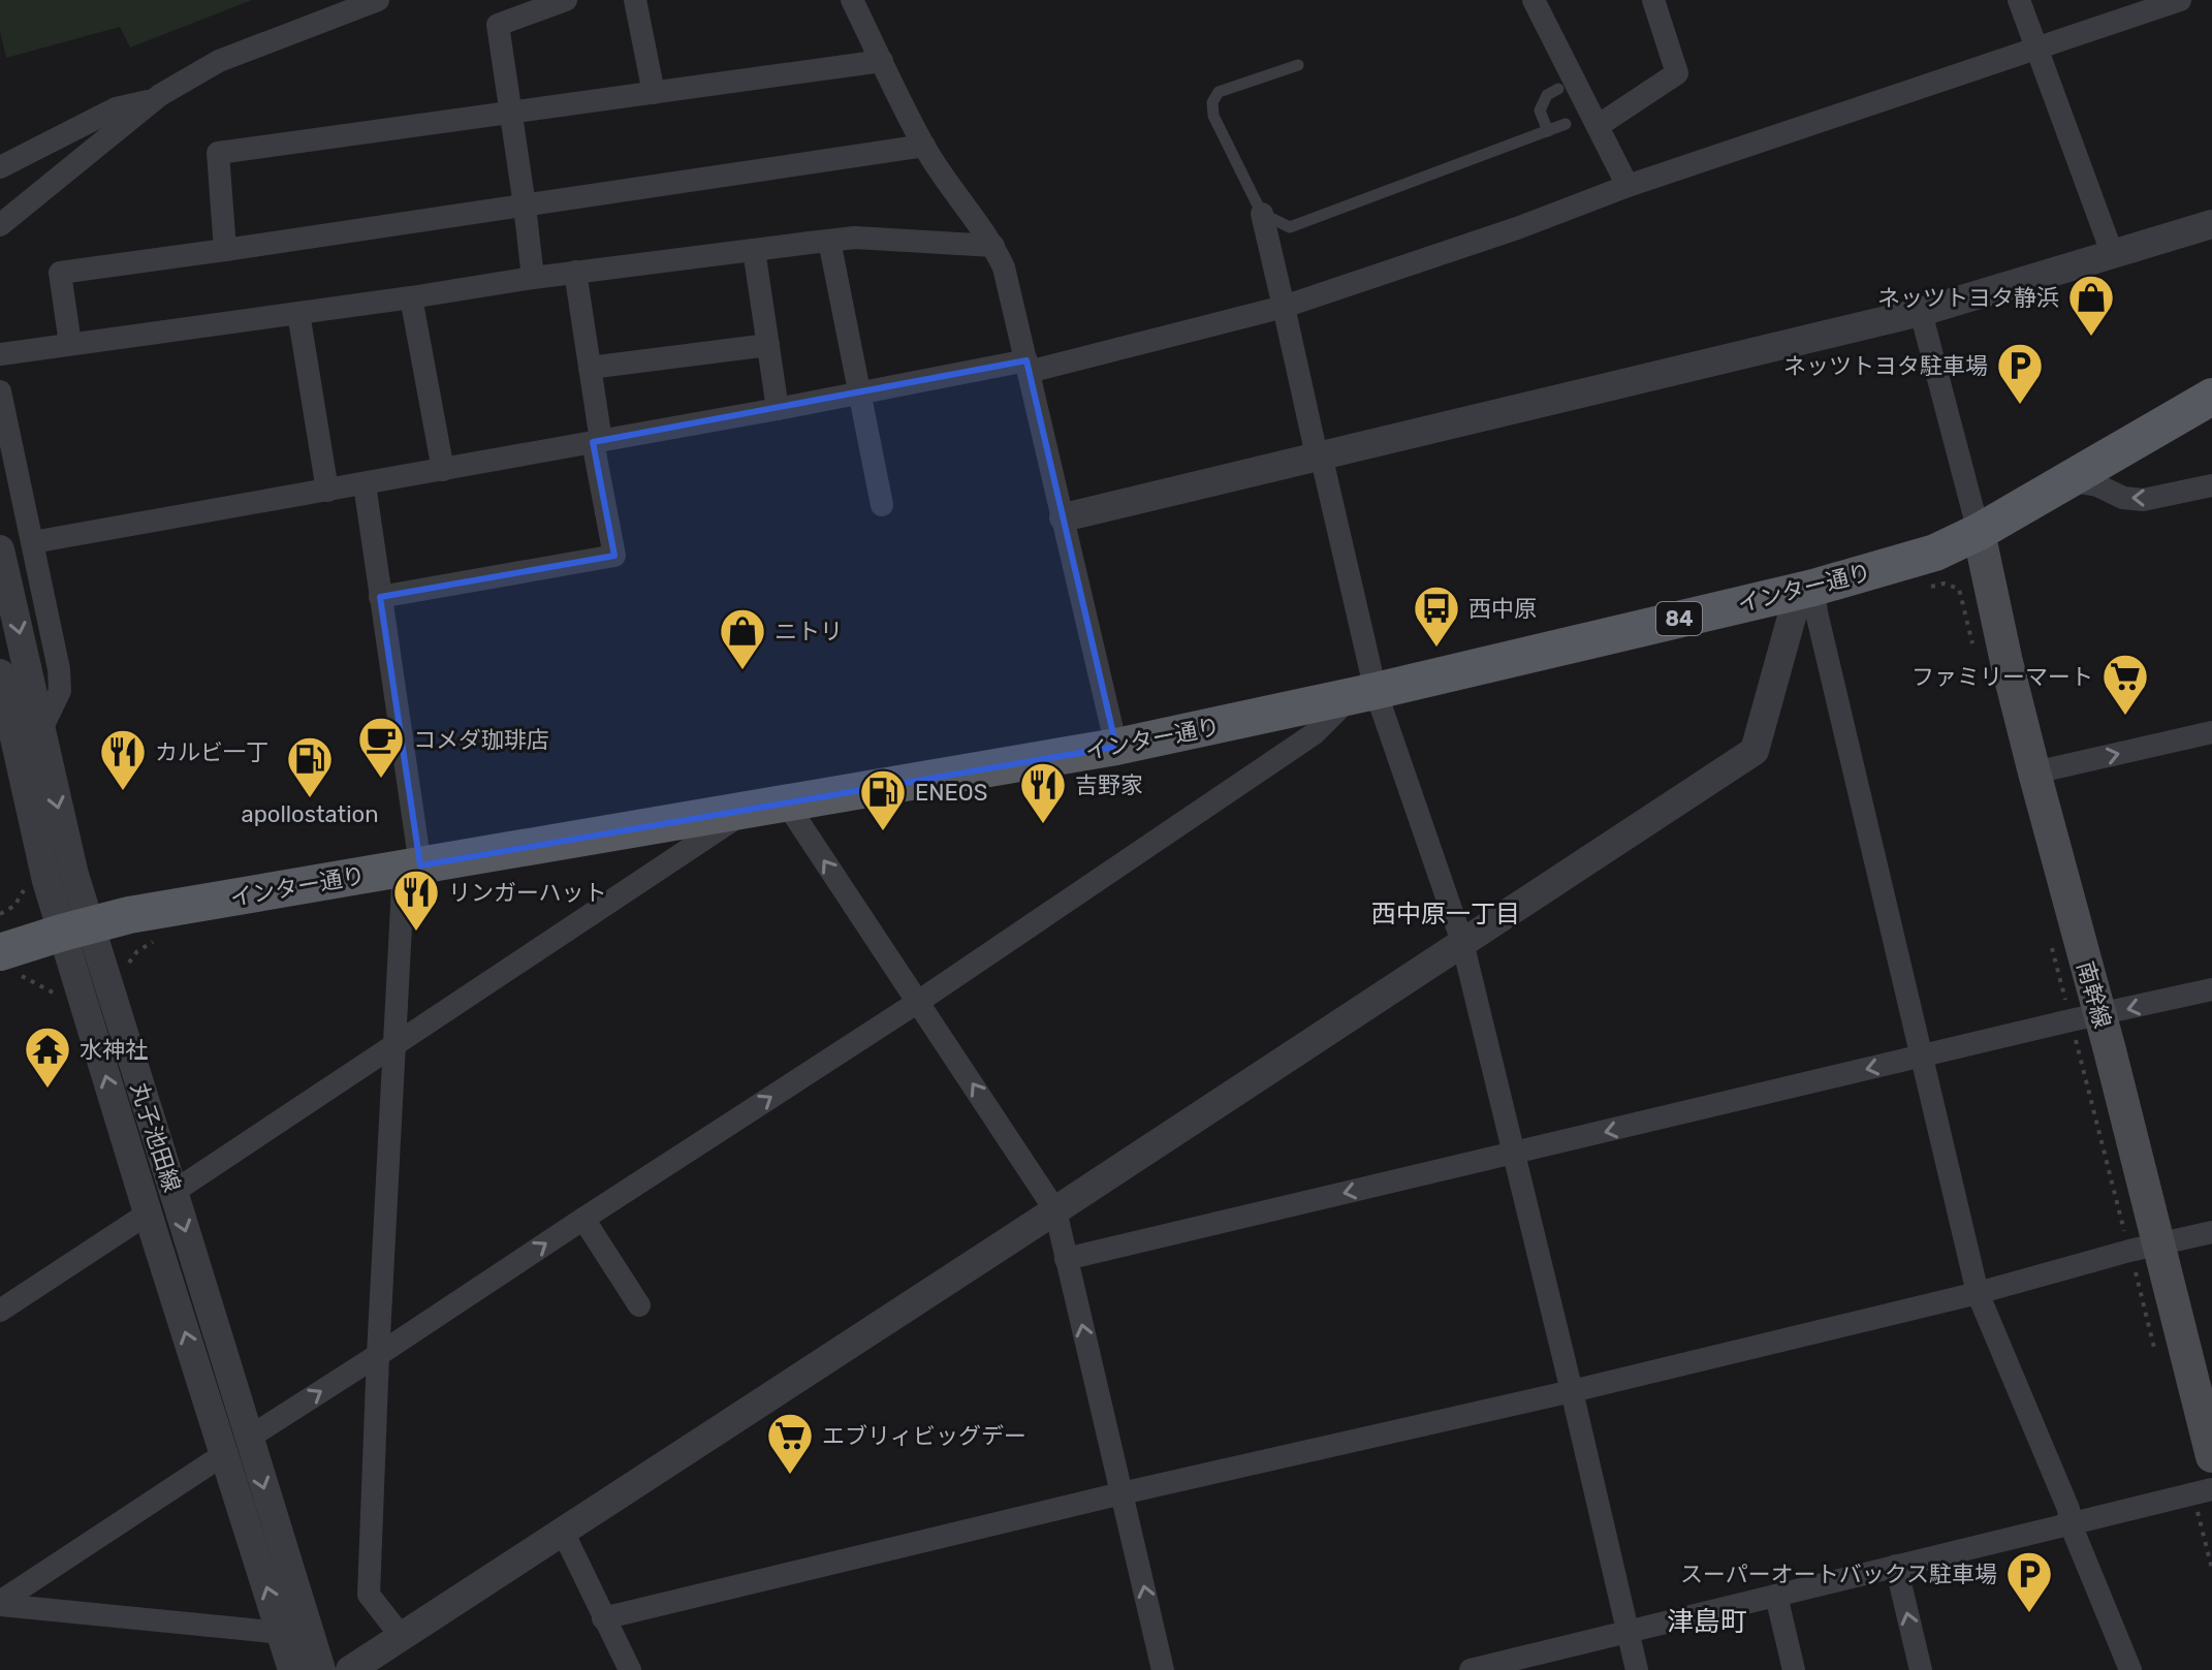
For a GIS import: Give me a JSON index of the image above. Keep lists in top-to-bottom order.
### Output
{
  "streets": {
    "main road": ["インター通り", "84", "南幹線"],
    "street": ["丸子池田線"]
  },
  "crossings": [
    ["インター通り", "南幹線"],
    ["インター通り", "丸子池田線"]
  ],
  "districts": ["西中原一丁目", "津島町"],
  "places": {
    "shop": ["ネッツトヨタ静浜", "ニトリ"],
    "parking": ["ネッツトヨタ駐車場", "スーパーオートバックス駐車場"],
    "bus stop": ["西中原"],
    "supermarket": ["ファミリーマート", "エブリィビッグデー"],
    "cafe": ["コメダ珈琲店"],
    "restaurant": ["カルビ一丁", "吉野家", "リンガーハット"],
    "fuel station": ["apollostation", "ENEOS"],
    "temple": ["水神社"]
  }
}
